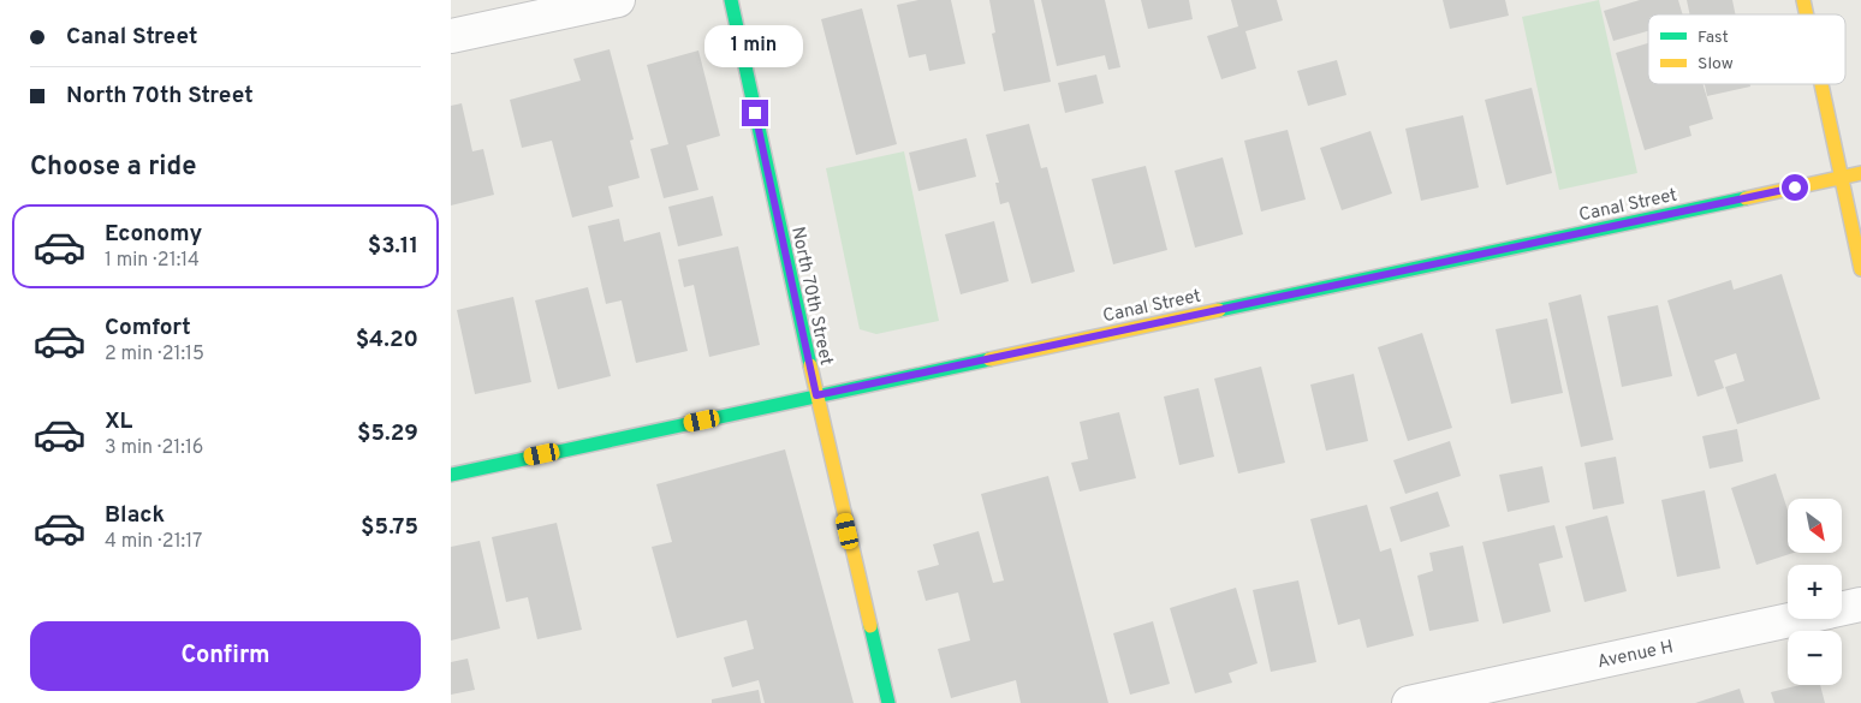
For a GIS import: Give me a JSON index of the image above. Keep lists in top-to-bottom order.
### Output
{
  "streets": {
    "street": ["Canal Street", "North 70th Street", "Avenue H"]
  },
  "crossings": [
    ["Canal Street", "North 70th Street"]
  ],
  "legend": ["Fast", "Slow"],
  "north": "bottom right",
  "page": {
    "banner": ["Canal Street", "North 70th Street"],
    "bubble": "1 min",
    "heading": "Choose a ride",
    "list": [
      {
        "name": "Economy",
        "note": "1 min · 21:14",
        "value": "$3.11"
      },
      {
        "name": "Comfort",
        "note": "2 min · 21:15",
        "value": "$4.20"
      },
      {
        "name": "XL",
        "note": "3 min · 21:16",
        "value": "$5.29"
      },
      {
        "name": "Black",
        "note": "4 min · 21:17",
        "value": "$5.75"
      }
    ],
    "map_buttons": ["+", "−"],
    "buttons": "Confirm"
  }
}
